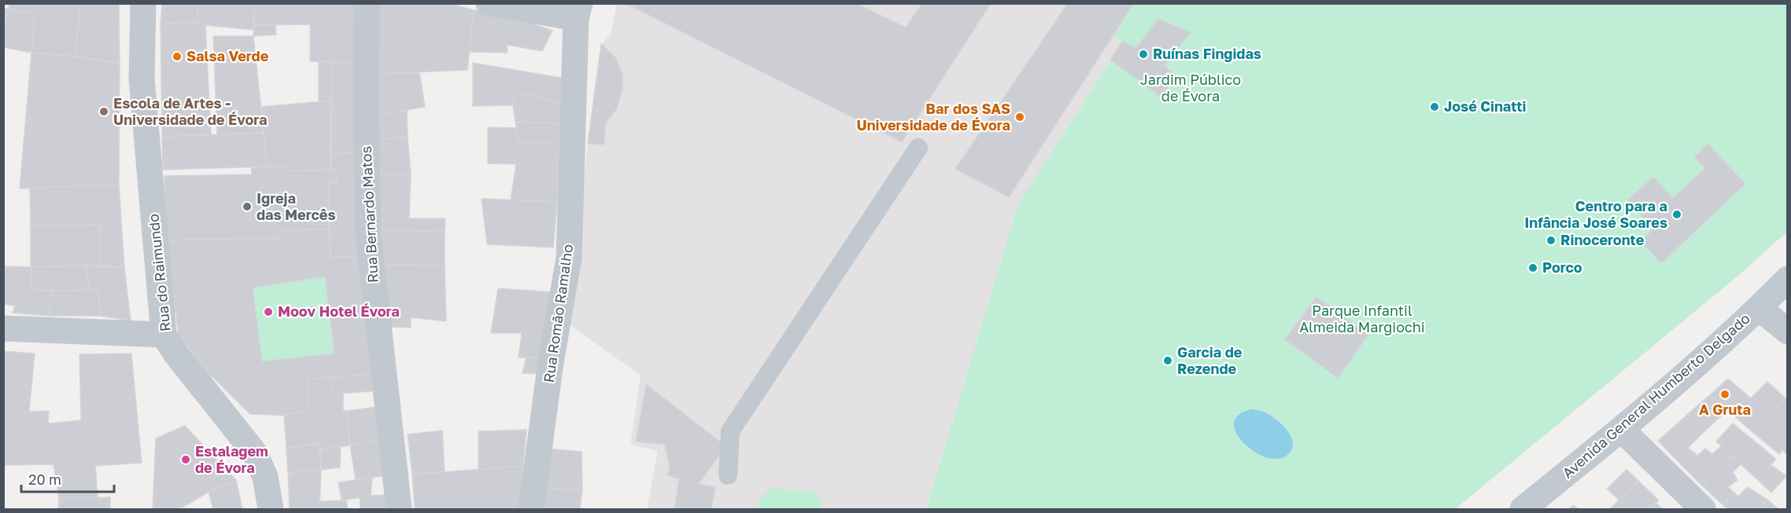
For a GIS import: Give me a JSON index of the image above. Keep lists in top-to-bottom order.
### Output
{
  "streets": {
    "street": [
      "Rua Bernardo Matos",
      "Rua do Raimundo",
      "Rua Romão Ramalho",
      "Avenida General Humberto Delgado"
    ]
  },
  "parks": ["Jardim Público de Évora", "Parque Infantil Almeida Margiochi"],
  "places": [
    "Ruínas Fingidas",
    "Salsa Verde",
    "José Cinatti",
    "Escola de Artes - Universidade de Évora",
    "Bar dos SAS Universidade de Évora",
    "Igreja das Mercês",
    "Centro para a Infância José Soares",
    "Rinoceronte",
    "Porco",
    "Moov Hotel Évora",
    "Garcia de Rezende",
    "A Gruta",
    "Estalagem de Évora"
  ],
  "scale_bar": "20 m"
}
